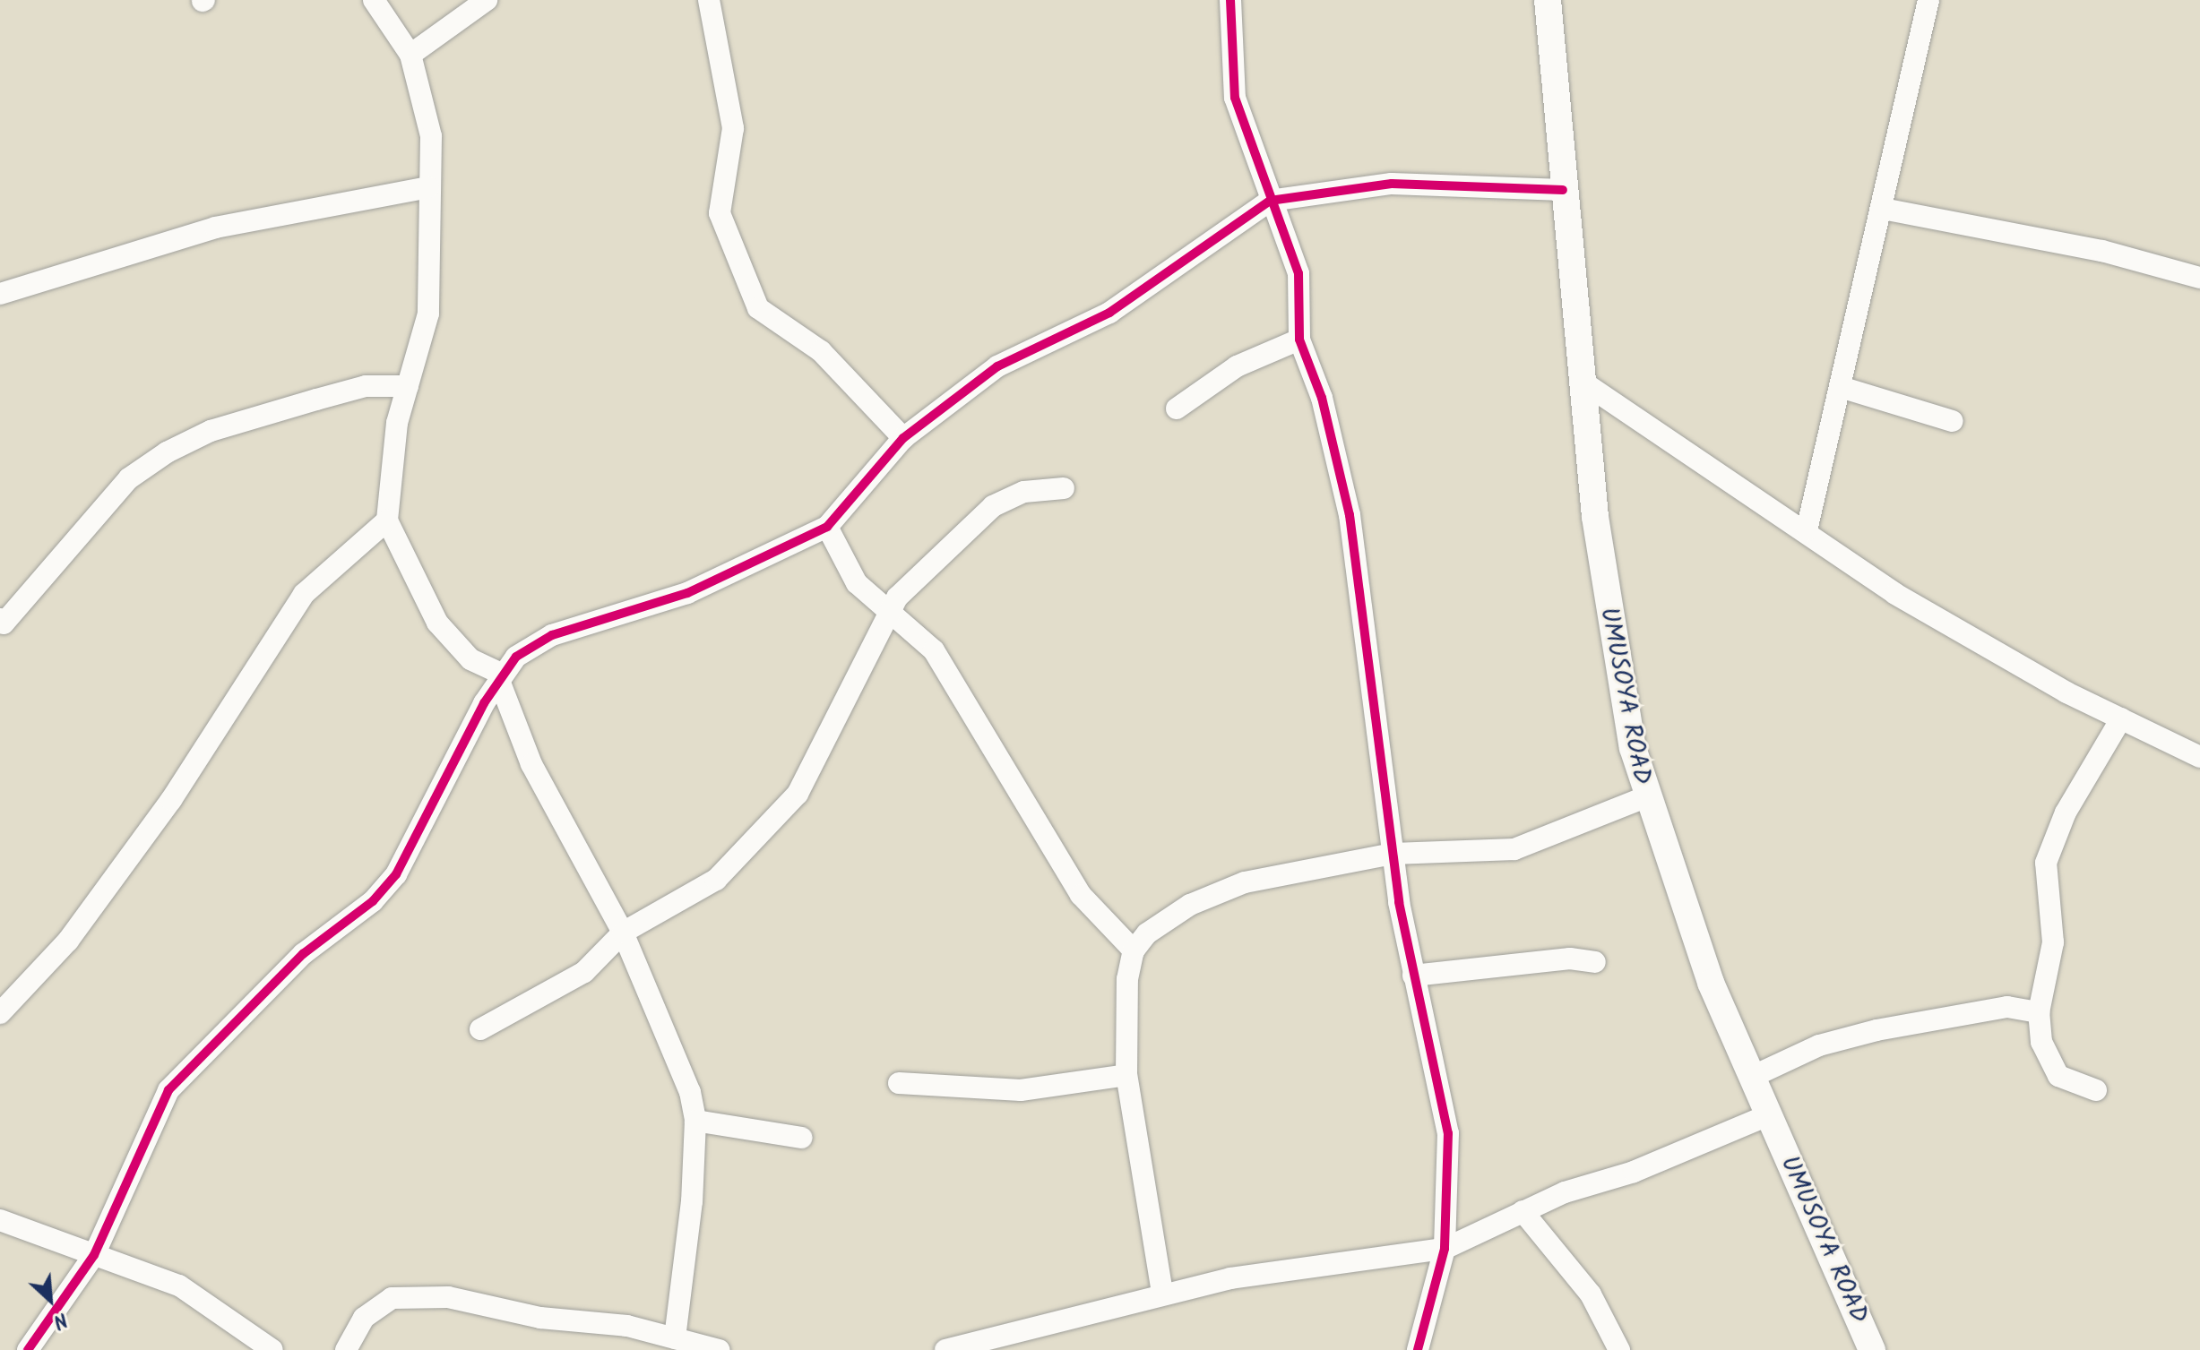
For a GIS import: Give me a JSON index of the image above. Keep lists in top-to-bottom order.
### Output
{
  "streets": {
    "main road": ["UMUSOYA ROAD"]
  },
  "north": "bottom right"
}
